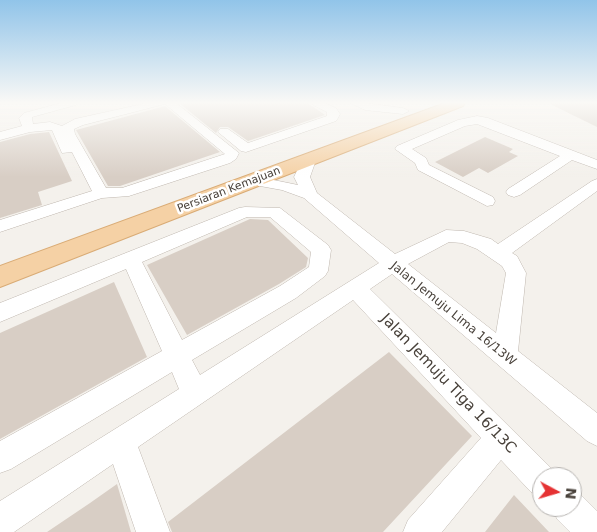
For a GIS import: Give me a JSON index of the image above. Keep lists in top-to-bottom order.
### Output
{
  "streets": {
    "main road": ["Persiaran Kemajuan"],
    "street": ["Jalan Jemuju Lima 16/13W", "Jalan Jemuju Tiga 16/13C"]
  },
  "crossings": [
    ["Persiaran Kemajuan", "Jalan Jemuju Lima 16/13W"]
  ],
  "north": "right"
}
